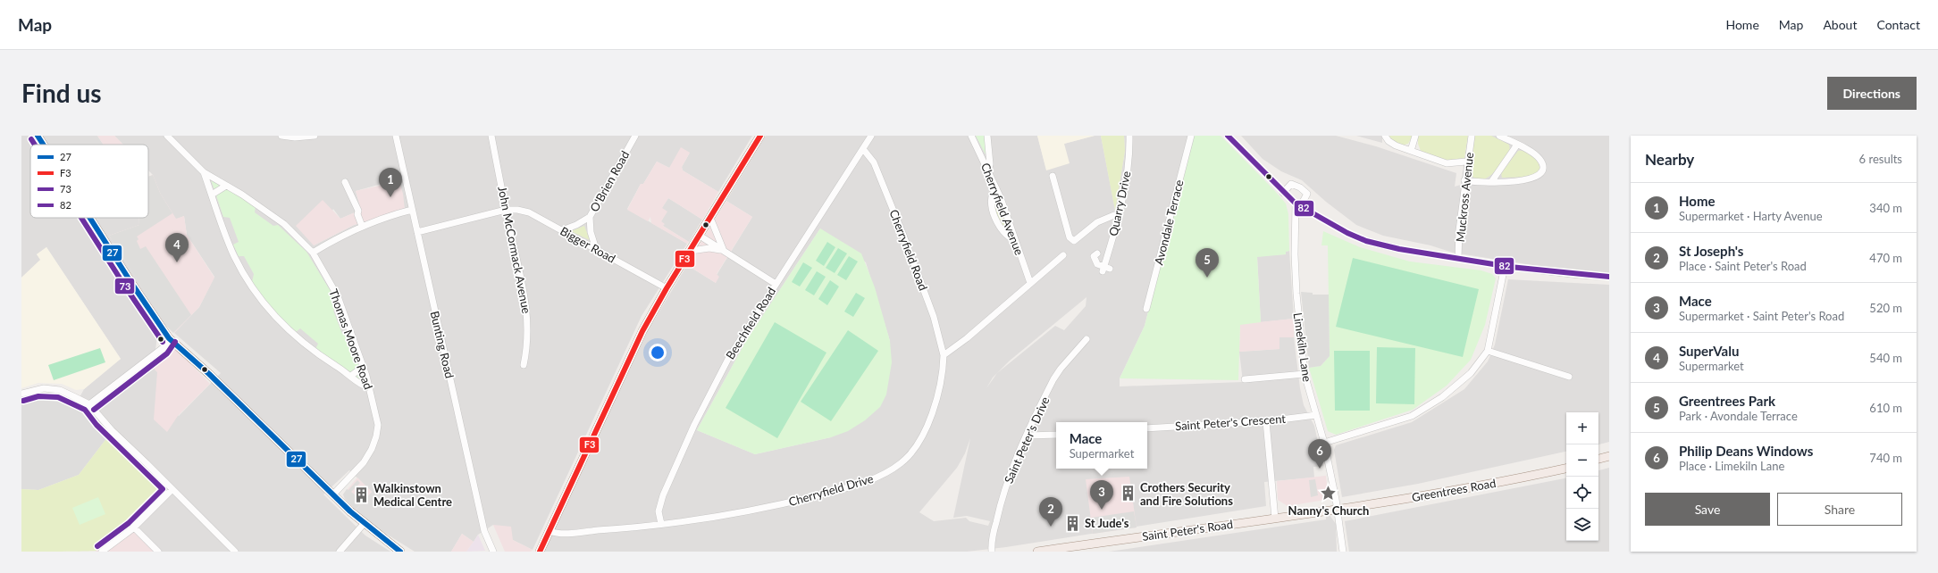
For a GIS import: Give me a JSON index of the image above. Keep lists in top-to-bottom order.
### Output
{
  "streets": {
    "main road": ["Greentrees Road", "Saint Peter's Road"],
    "street": [
      "O'Brien Road",
      "Muckross Avenue",
      "Quarry Drive",
      "Cherryfield Avenue",
      "Avondale Terrace",
      "Bigger Road",
      "John McCormack Avenue",
      "Cherryfield Road",
      "Beechfield Road",
      "Thomas Moore Road",
      "Bunting Road",
      "Limekiln Lane",
      "Saint Peter's Crescent",
      "Saint Peter's Drive",
      "Cherryfield Drive"
    ]
  },
  "crossings": [
    ["O'Brien Road", "Bigger Road"],
    ["Bigger Road", "John McCormack Avenue"],
    ["Bigger Road", "Bunting Road"],
    ["Cherryfield Road", "Beechfield Road"],
    ["Cherryfield Road", "Cherryfield Drive"],
    ["Beechfield Road", "Cherryfield Drive"],
    ["Limekiln Lane", "Saint Peter's Crescent"],
    ["Limekiln Lane", "Greentrees Road"],
    ["Limekiln Lane", "Saint Peter's Road"],
    ["Greentrees Road", "Saint Peter's Road"]
  ],
  "places": {
    "building": ["Crothers Security and Fire Solutions", "Walkinstown Medical Centre", "St Jude's"],
    "place": ["Nanny's Church"]
  },
  "lines": [
    "transit line 27",
    "transit line F3",
    "transit line 82",
    "transit line 73"
  ],
  "legend": [
    "27",
    "F3",
    "73",
    "82"
  ],
  "page": {
    "header": "Map",
    "nav": [
      "Home",
      "Map",
      "About",
      "Contact"
    ],
    "buttons": [
      "Directions",
      ["Save", "Share"]
    ],
    "title": "Find us",
    "heading": ["Nearby", "6 results"],
    "pins": [
      "1",
      "4",
      "5",
      "6",
      "3",
      "2"
    ],
    "list": [
      {
        "mark": "1",
        "name": "Home",
        "note": "Supermarket · Harty Avenue",
        "value": "340 m"
      },
      {
        "mark": "2",
        "name": "St Joseph's",
        "note": "Place · Saint Peter's Road",
        "value": "470 m"
      },
      {
        "mark": "3",
        "name": "Mace",
        "note": "Supermarket · Saint Peter's Road",
        "value": "520 m"
      },
      {
        "mark": "4",
        "name": "SuperValu",
        "note": "Supermarket",
        "value": "540 m"
      },
      {
        "mark": "5",
        "name": "Greentrees Park",
        "note": "Park · Avondale Terrace",
        "value": "610 m"
      },
      {
        "mark": "6",
        "name": "Philip Deans Windows",
        "note": "Place · Limekiln Lane",
        "value": "740 m"
      }
    ],
    "map_buttons": ["+", "−"],
    "popup": ["Mace", "Supermarket"]
  }
}
